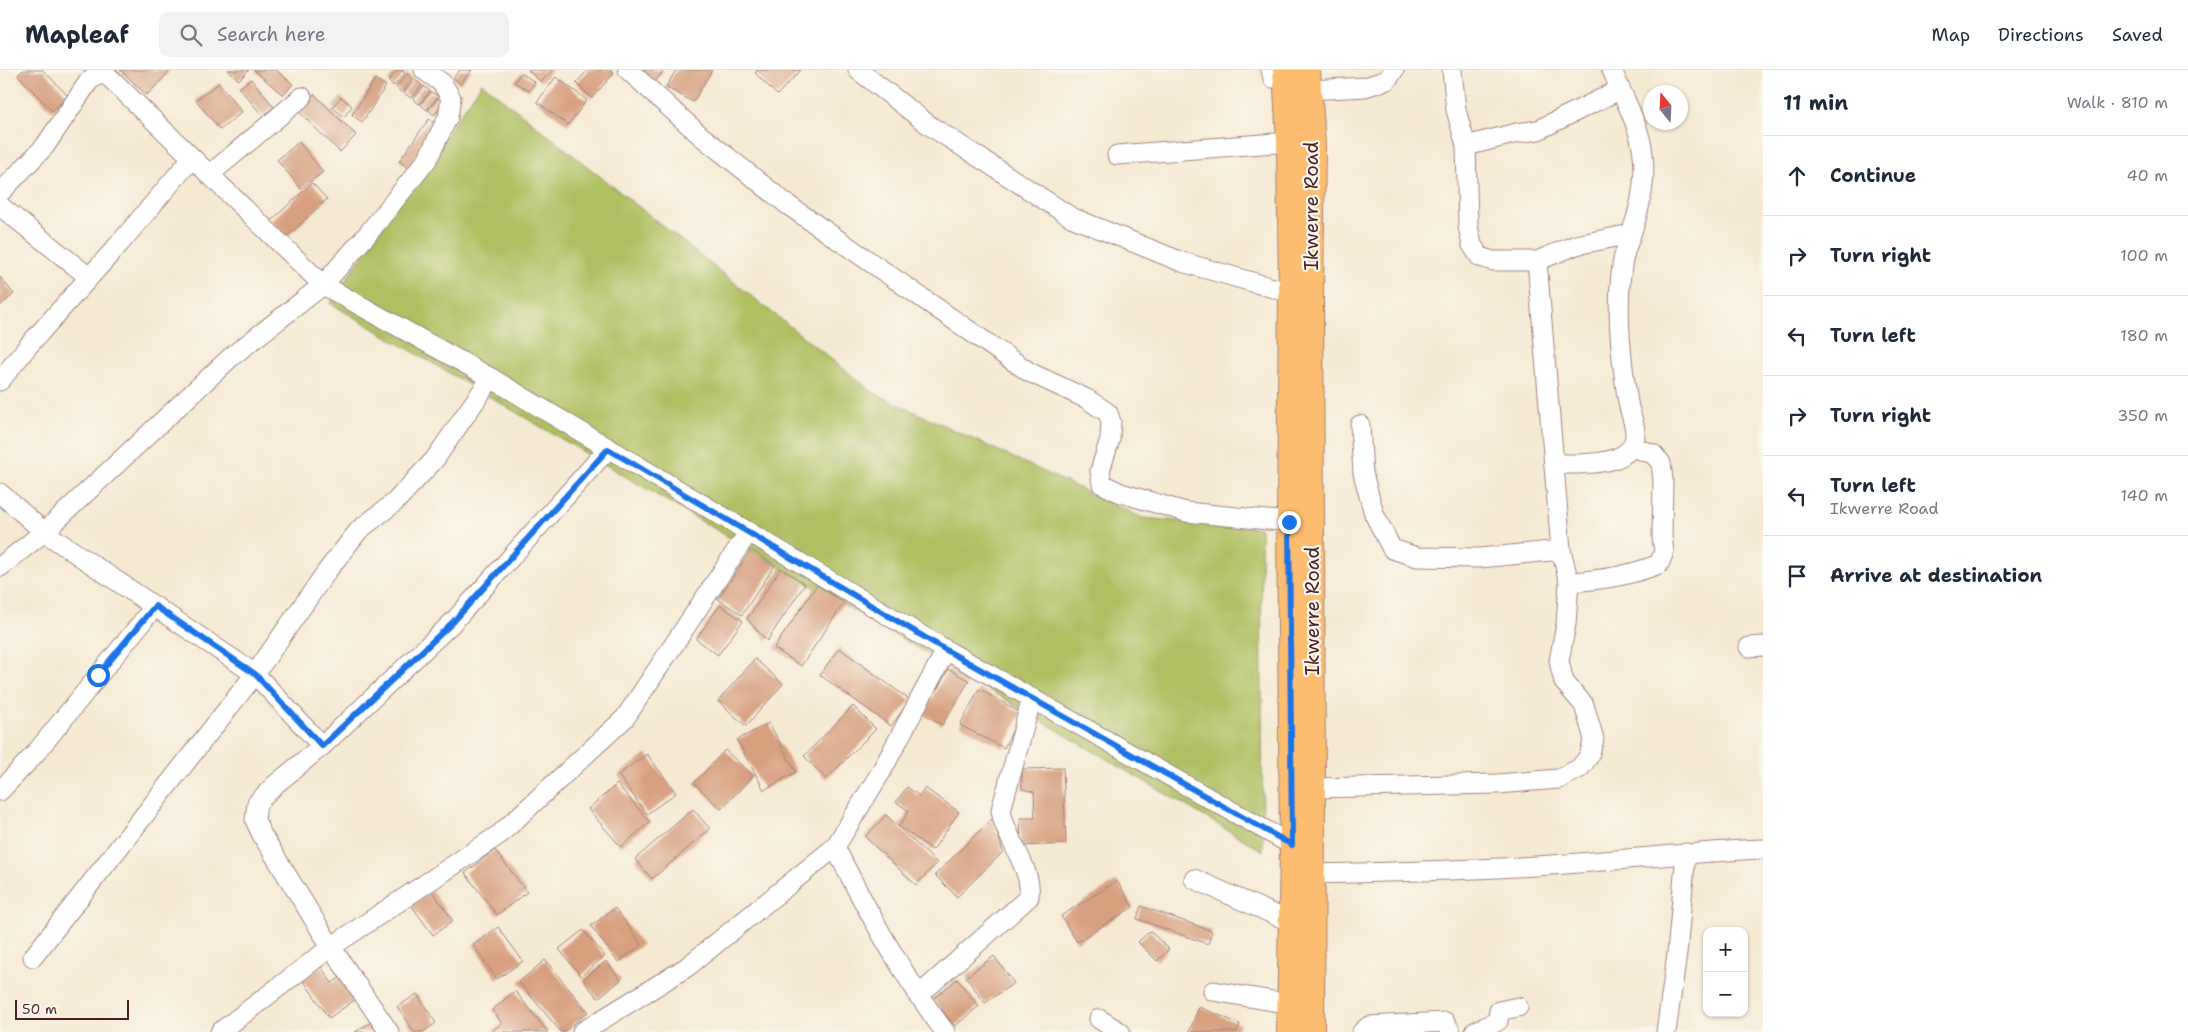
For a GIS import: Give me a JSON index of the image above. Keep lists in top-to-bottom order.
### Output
{
  "streets": {
    "main road": ["Ikwerre Road"]
  },
  "scale_bar": "50 m",
  "north": "top",
  "page": {
    "header": "Mapleaf",
    "search": "Search here",
    "nav": ["Map", "Directions", "Saved"],
    "heading": ["11 min", "Walk · 810 m"],
    "list": [
      ["Continue", "40 m"],
      ["Turn right", "100 m"],
      ["Turn left", "180 m"],
      ["Turn right", "350 m"],
      ["Turn left", "Ikwerre Road", "140 m"],
      "Arrive at destination"
    ],
    "map_buttons": ["+", "−"],
    "scale": "50 m"
  }
}
